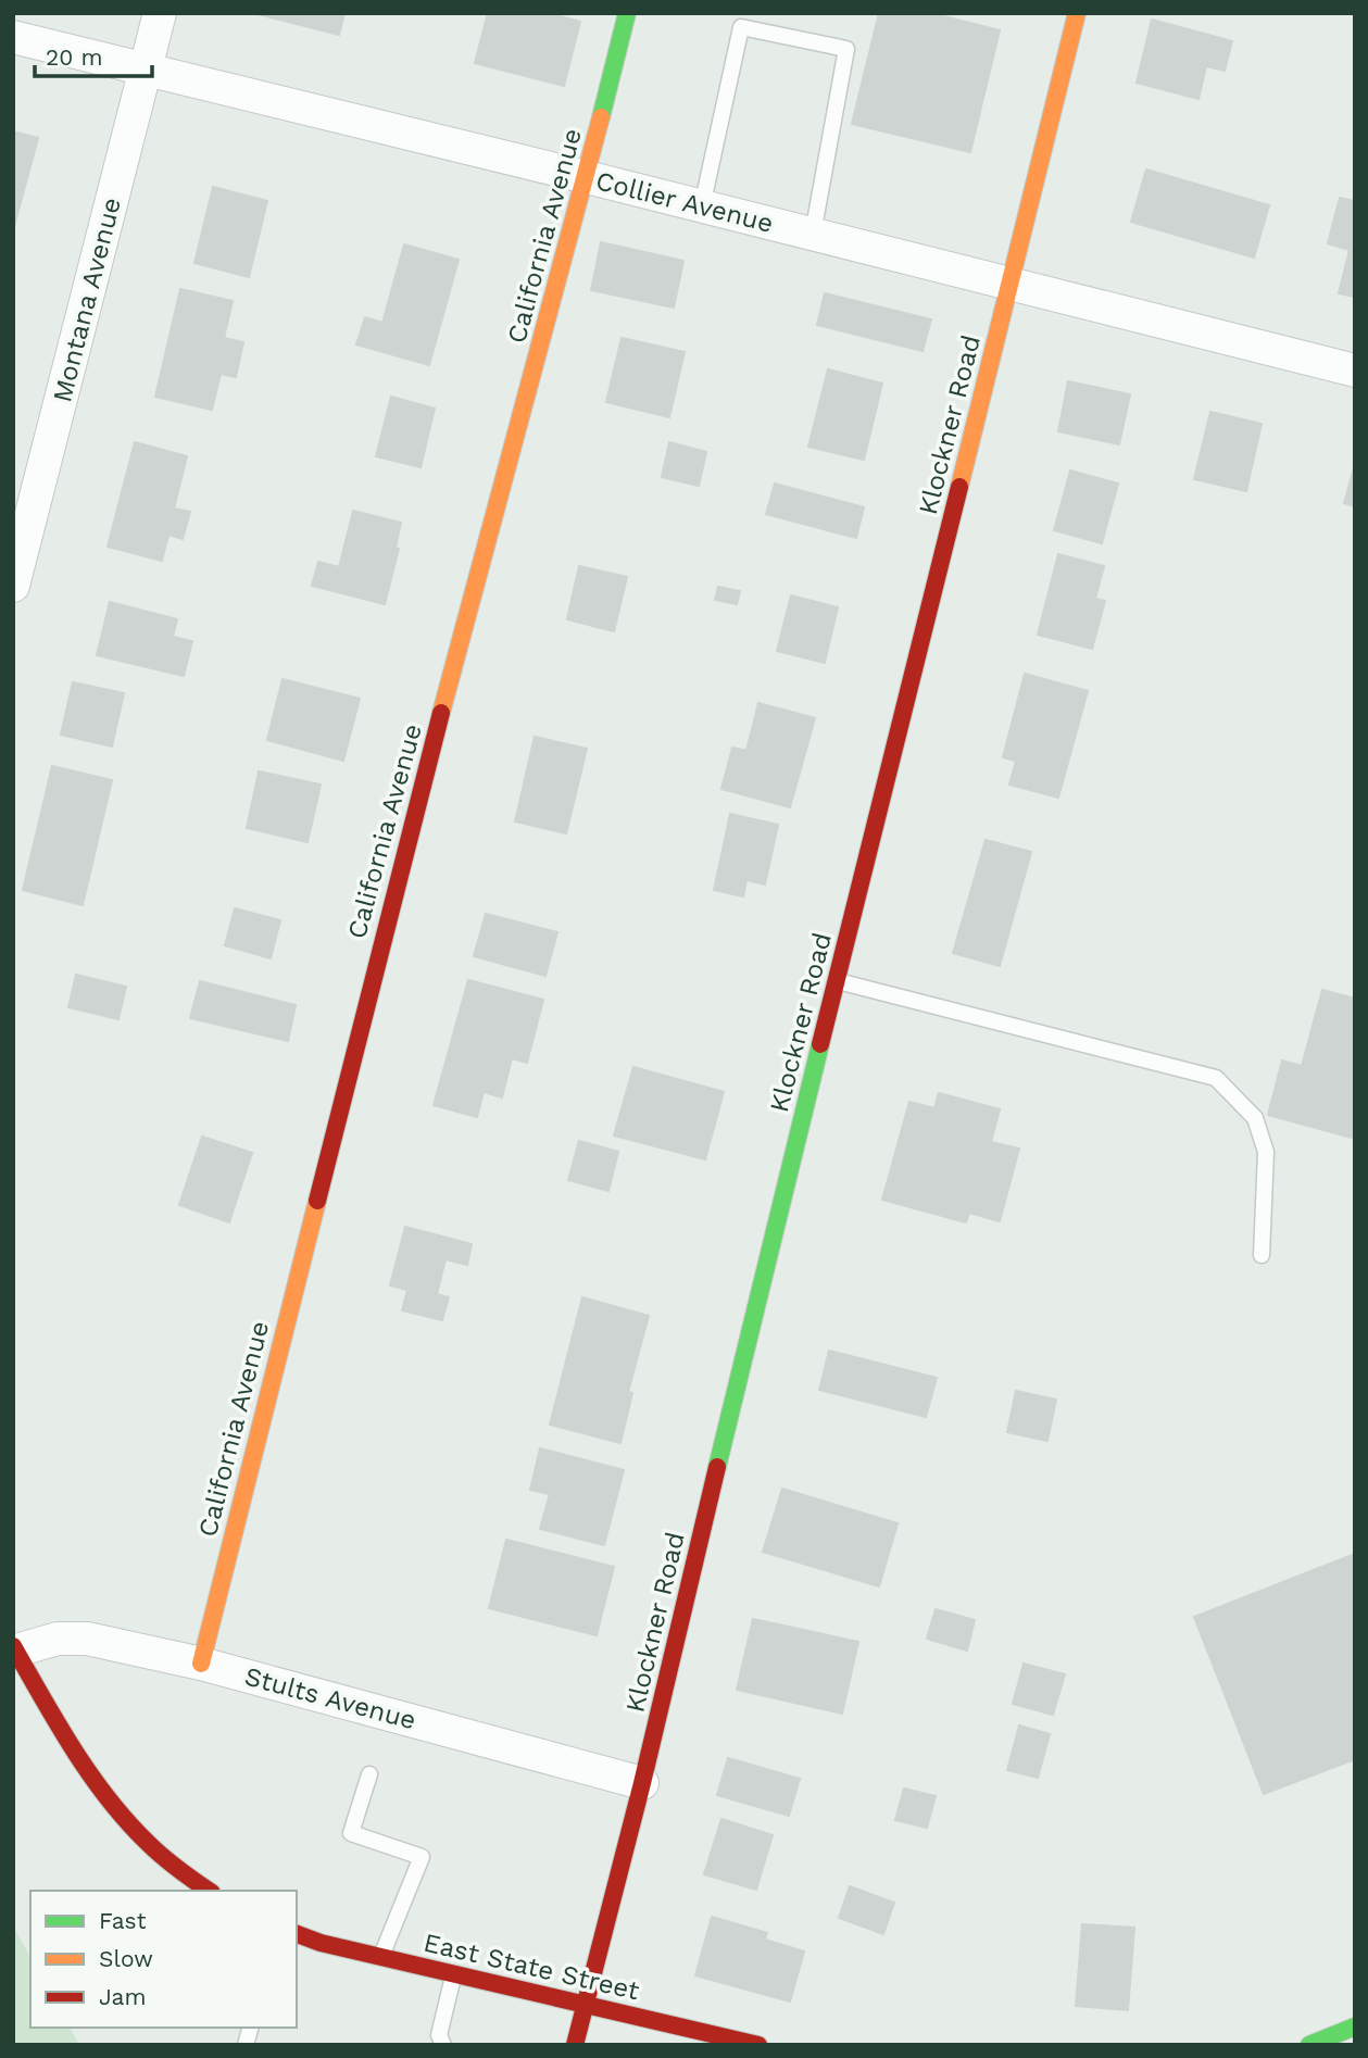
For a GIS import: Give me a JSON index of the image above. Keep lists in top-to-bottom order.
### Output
{
  "streets": {
    "street": [
      "Collier Avenue",
      "California Avenue",
      "Montana Avenue",
      "Klockner Road",
      "Stults Avenue",
      "East State Street"
    ]
  },
  "crossings": [
    ["Collier Avenue", "California Avenue"],
    ["Collier Avenue", "Montana Avenue"],
    ["Collier Avenue", "Klockner Road"],
    ["California Avenue", "Stults Avenue"],
    ["Klockner Road", "Stults Avenue"],
    ["Klockner Road", "East State Street"]
  ],
  "legend": ["Fast", "Slow", "Jam"],
  "scale_bar": "20 m"
}
